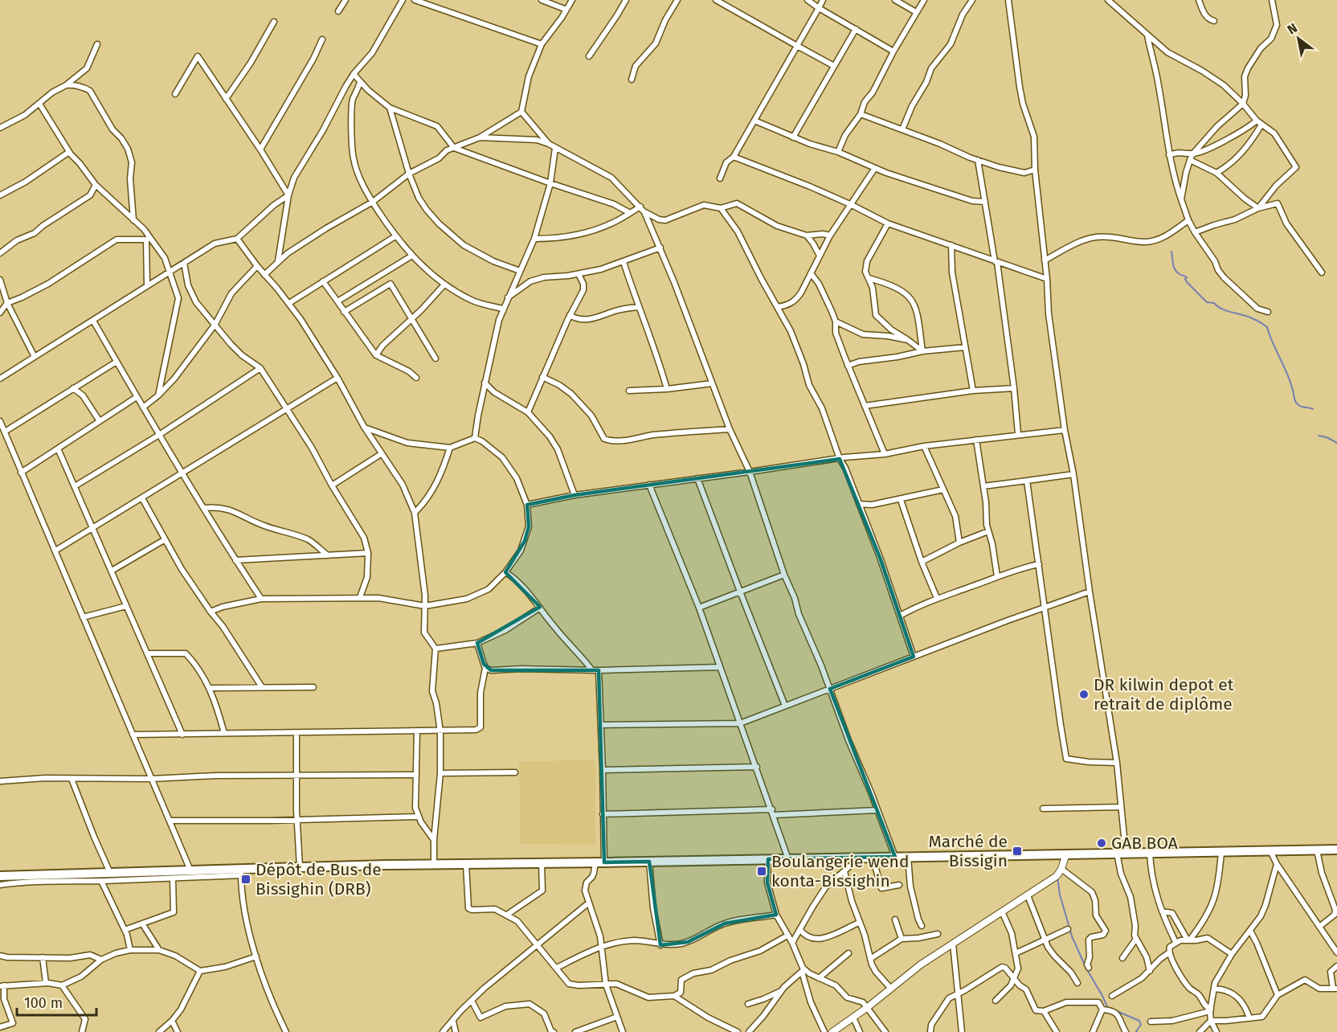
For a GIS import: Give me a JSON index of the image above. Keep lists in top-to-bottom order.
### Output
{
  "places": {
    "other": ["DR kilwin depot et retrait de diplôme", "GAB BOA"],
    "transit": ["Marché de Bissigin", "Boulangerie wend konta-Bissighin", "Dépôt de Bus de Bissighin (DRB)"]
  },
  "scale_bar": "100 m",
  "north": "top left"
}
